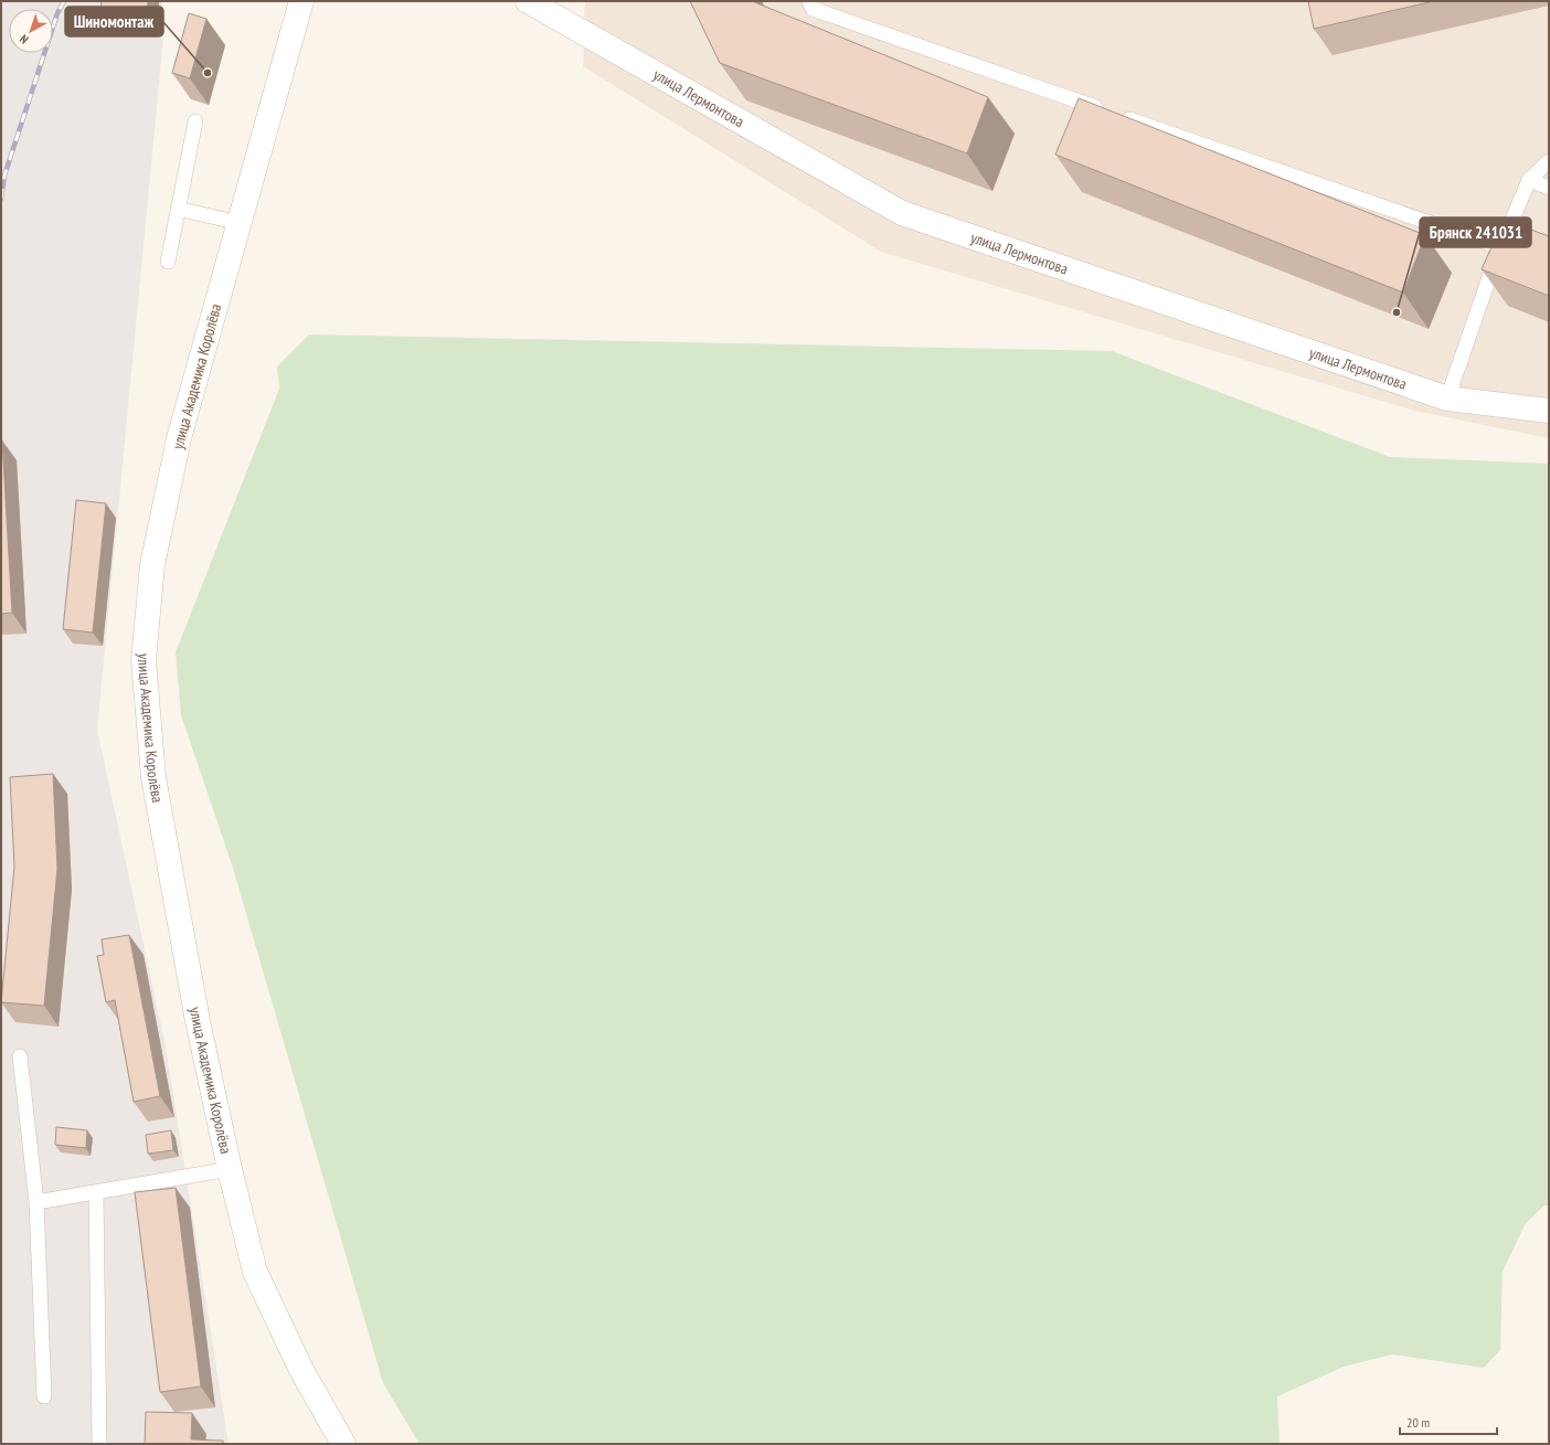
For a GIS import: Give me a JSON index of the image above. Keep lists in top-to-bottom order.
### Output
{
  "streets": {
    "main road": ["улица Лермонтова", "улица Академика Королёва"]
  },
  "places": ["Шиномонтаж", "Брянск 241031"],
  "scale_bar": "20 m",
  "north": "bottom left"
}
